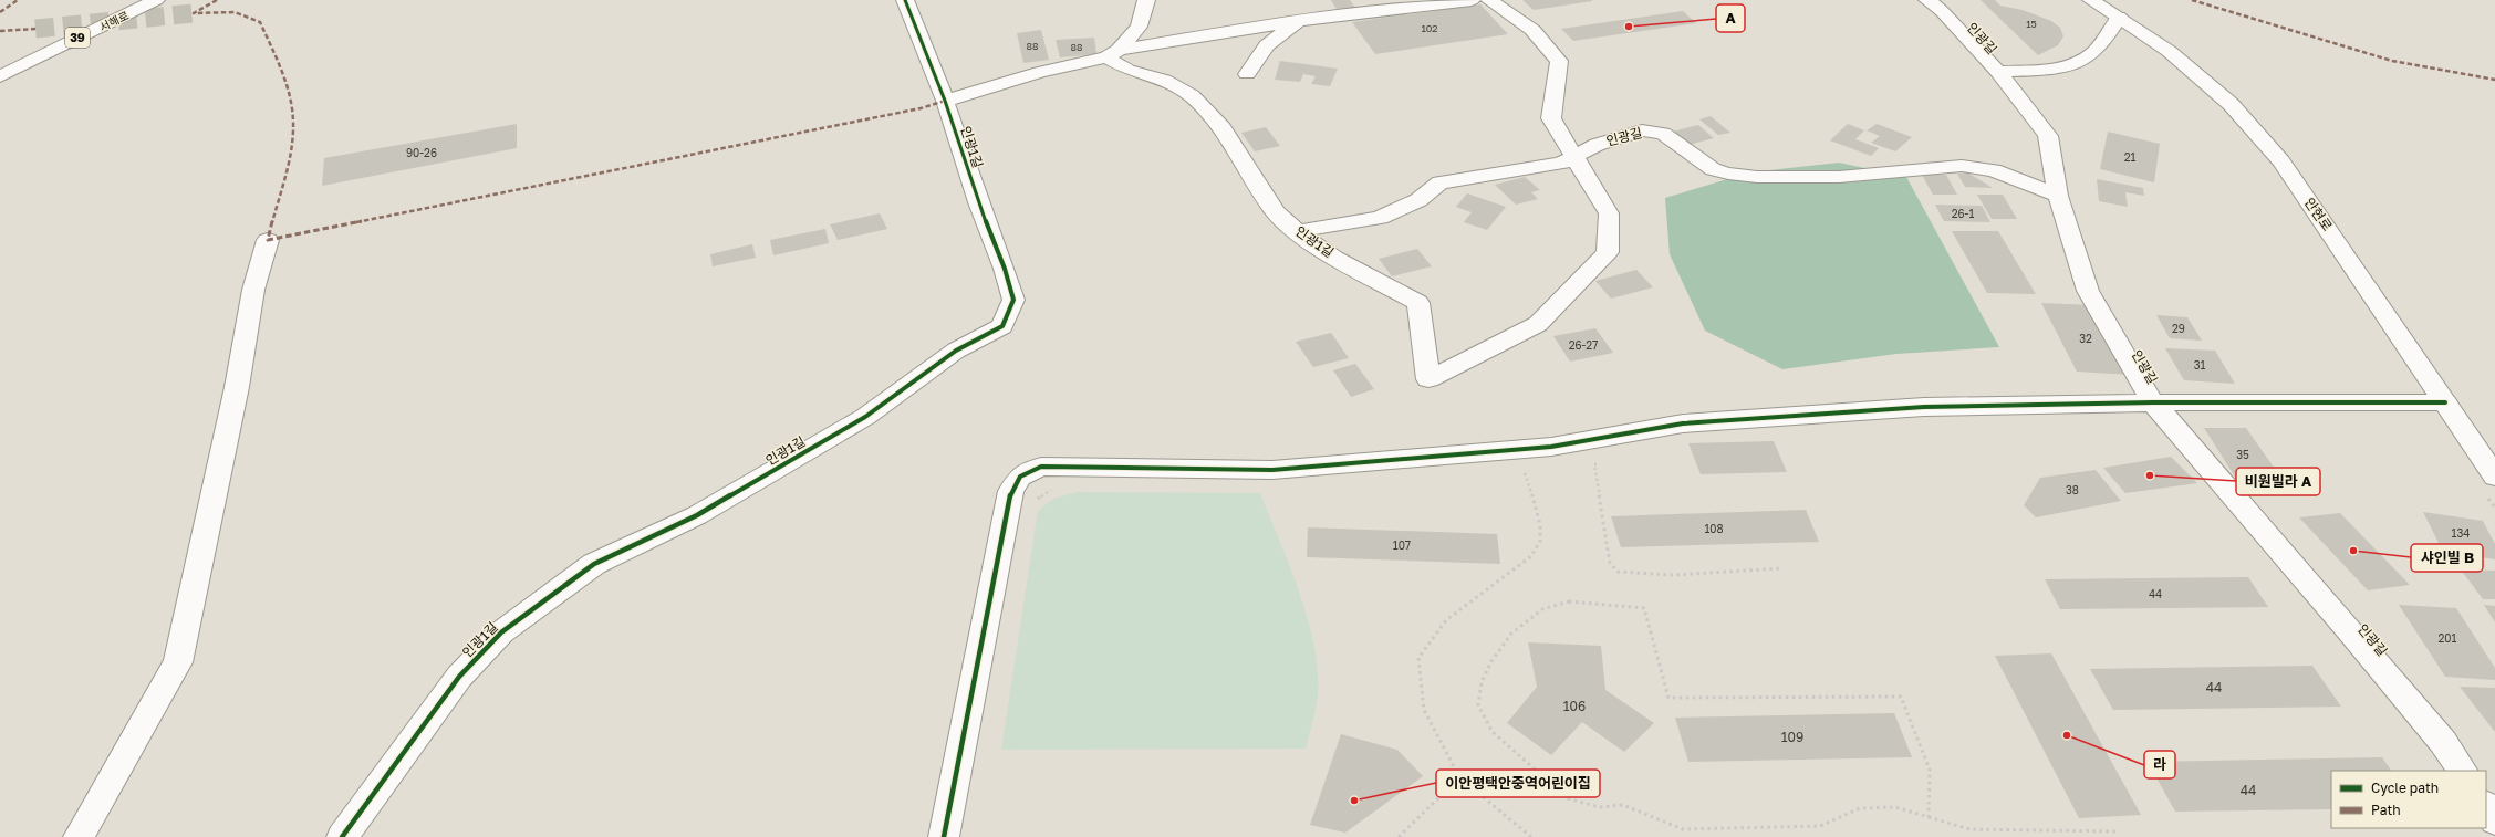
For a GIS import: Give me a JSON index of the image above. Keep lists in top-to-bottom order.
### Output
{
  "streets": {
    "street": [
      "서해로",
      "39",
      "인광길",
      "인광1길",
      "안현로"
    ]
  },
  "crossings": [
    ["인광길", "인광1길"]
  ],
  "places": [
    "A",
    "비원빌라 A",
    "샤인빌 B",
    "라",
    "이안평택안중역어린이집"
  ],
  "house_numbers": [
    "15",
    "102",
    "88",
    "88",
    "90-26",
    "21",
    "26-1",
    "29",
    "32",
    "26-27",
    "31",
    "35",
    "38",
    "108",
    "134",
    "107",
    "44",
    "201",
    "44",
    "106",
    "109",
    "44"
  ],
  "legend": ["Cycle path", "Path"]
}
